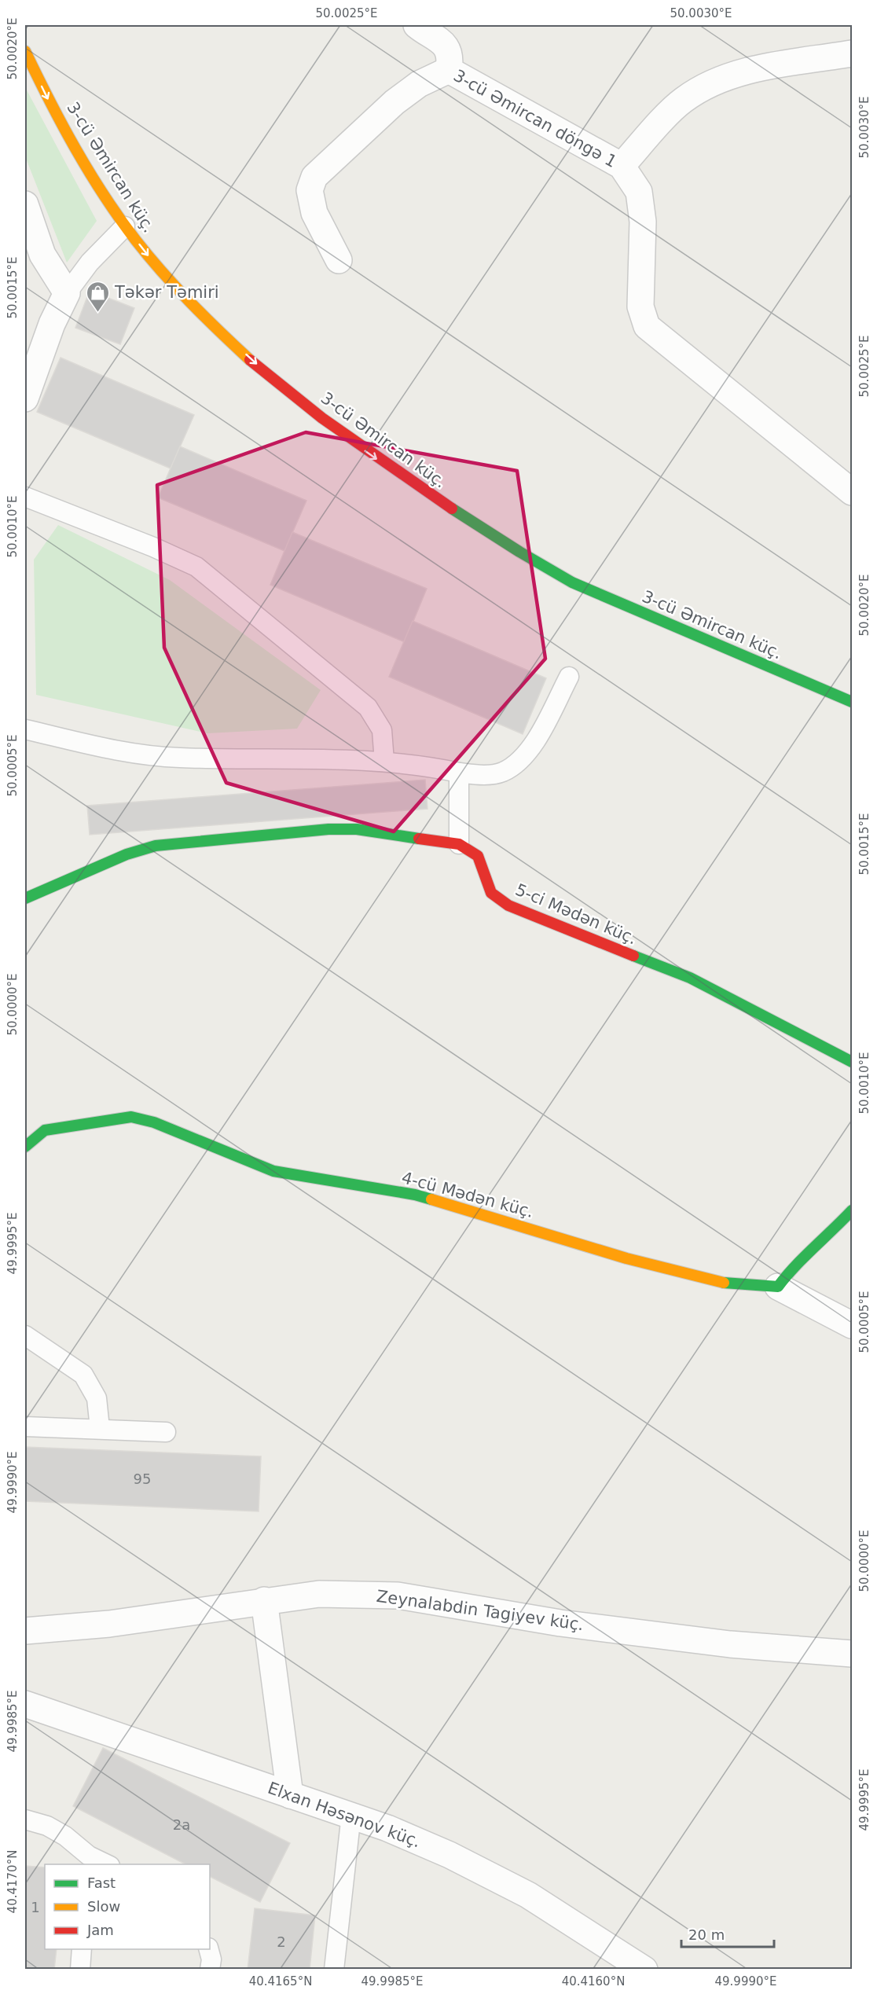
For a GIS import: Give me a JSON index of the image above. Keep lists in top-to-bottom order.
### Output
{
  "streets": {
    "street": [
      "3-cü Əmircan döngə 1",
      "3-cü Əmircan küç.",
      "5-ci Mədən küç.",
      "4-cü Mədən küç.",
      "Zeynalabdin Tagiyev küç.",
      "Elxan Həsənov küç."
    ]
  },
  "one_way": ["3-cü Əmircan küç."],
  "places": {
    "shop": ["Təkər Təmiri"]
  },
  "house_numbers": [
    "95",
    "2a",
    "1",
    "2"
  ],
  "legend": ["Fast", "Slow", "Jam"],
  "scale_bar": "20 m",
  "coordinates": [
    "50.0025°E",
    "50.0030°E",
    "50.0020°E",
    "50.0015°E",
    "50.0010°E",
    "50.0005°E",
    "50.0000°E",
    "49.9995°E",
    "49.9990°E",
    "49.9985°E",
    "40.4170°N",
    "40.4165°N",
    "40.4160°N"
  ]
}
